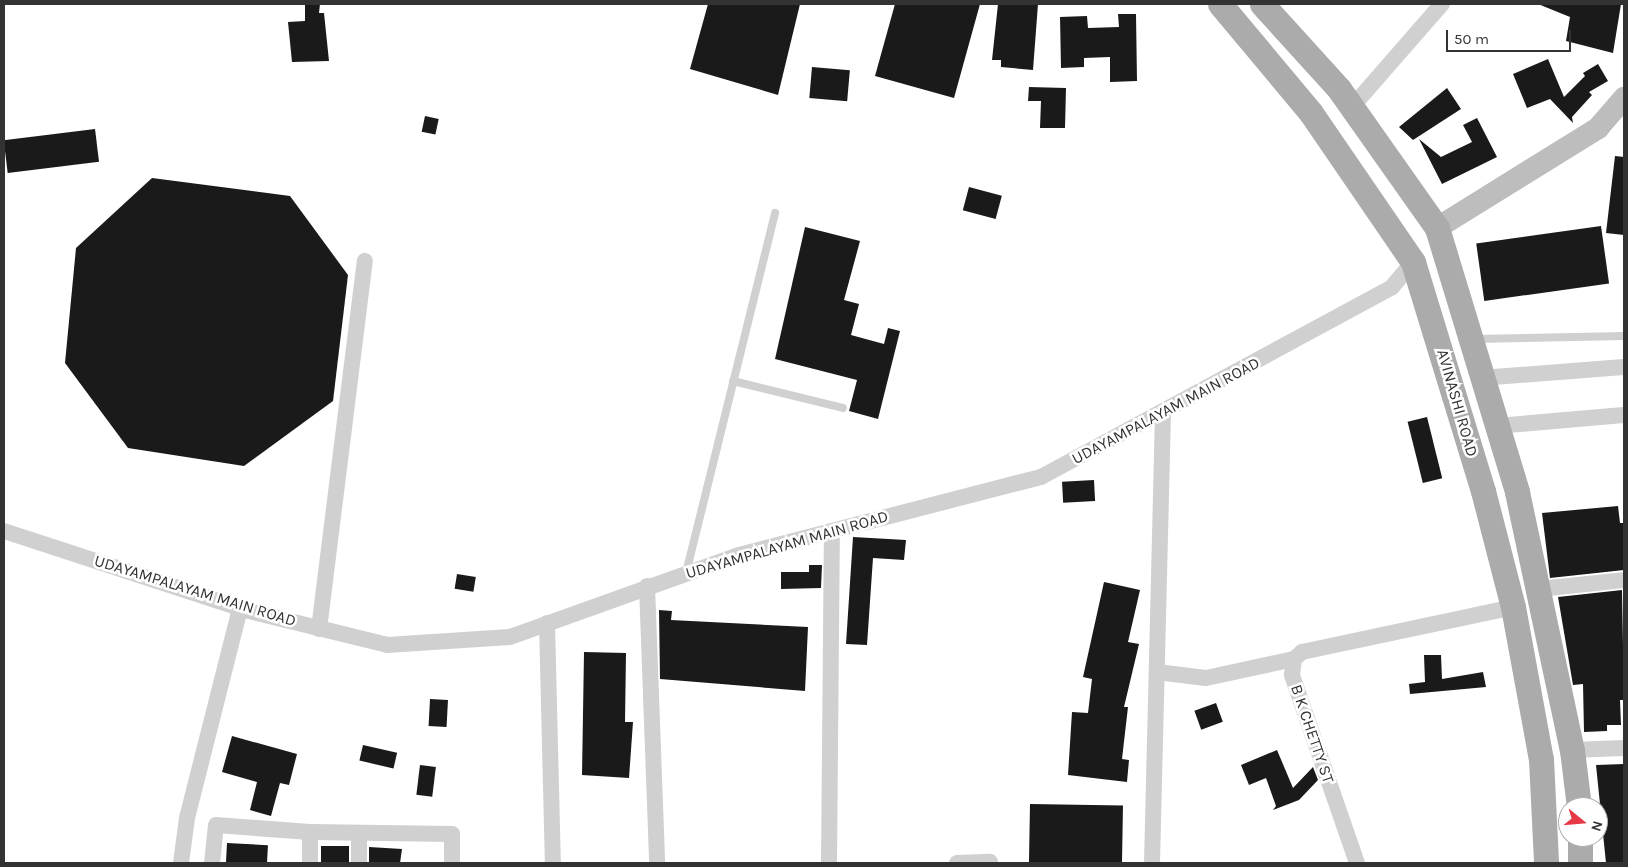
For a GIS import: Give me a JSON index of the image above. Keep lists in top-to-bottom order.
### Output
{
  "streets": {
    "main road": ["AVINASHI ROAD"],
    "street": ["UDAYAMPALAYAM MAIN ROAD", "B K CHETTY ST"]
  },
  "crossings": [
    ["AVINASHI ROAD", "UDAYAMPALAYAM MAIN ROAD"]
  ],
  "scale_bar": "50 m",
  "north": "right"
}
